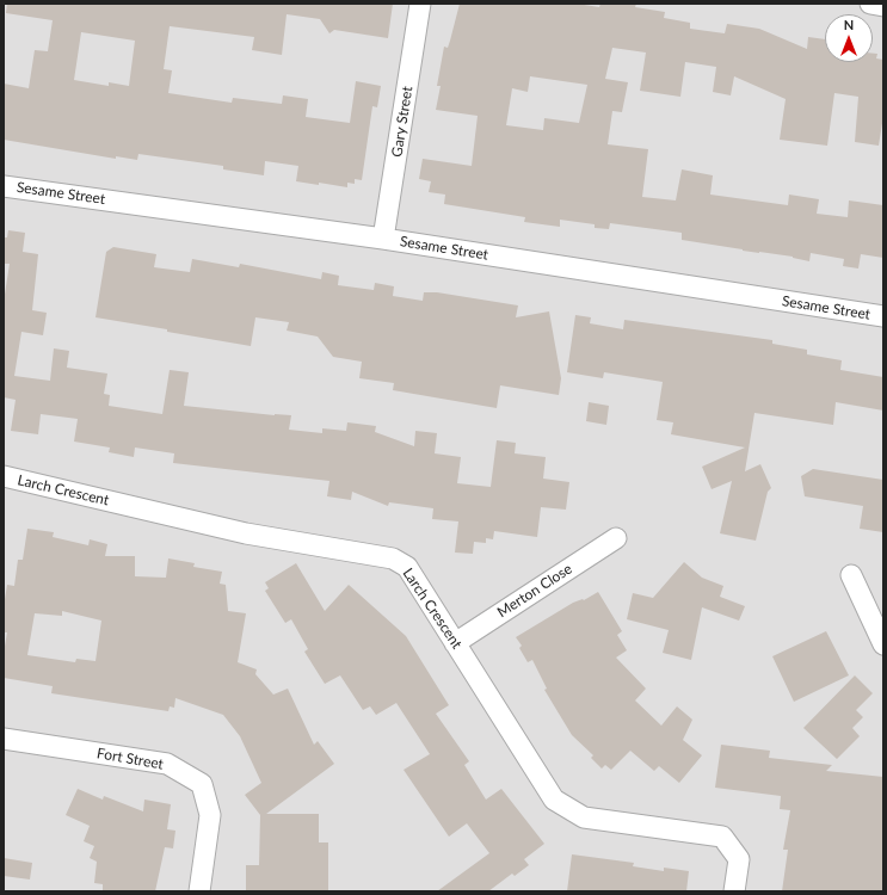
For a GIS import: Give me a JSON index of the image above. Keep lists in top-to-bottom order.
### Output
{
  "streets": {
    "street": [
      "Gary Street",
      "Sesame Street",
      "Larch Crescent",
      "Merton Close",
      "Fort Street"
    ]
  },
  "crossings": [
    ["Gary Street", "Sesame Street"],
    ["Larch Crescent", "Merton Close"]
  ],
  "north": "top"
}
